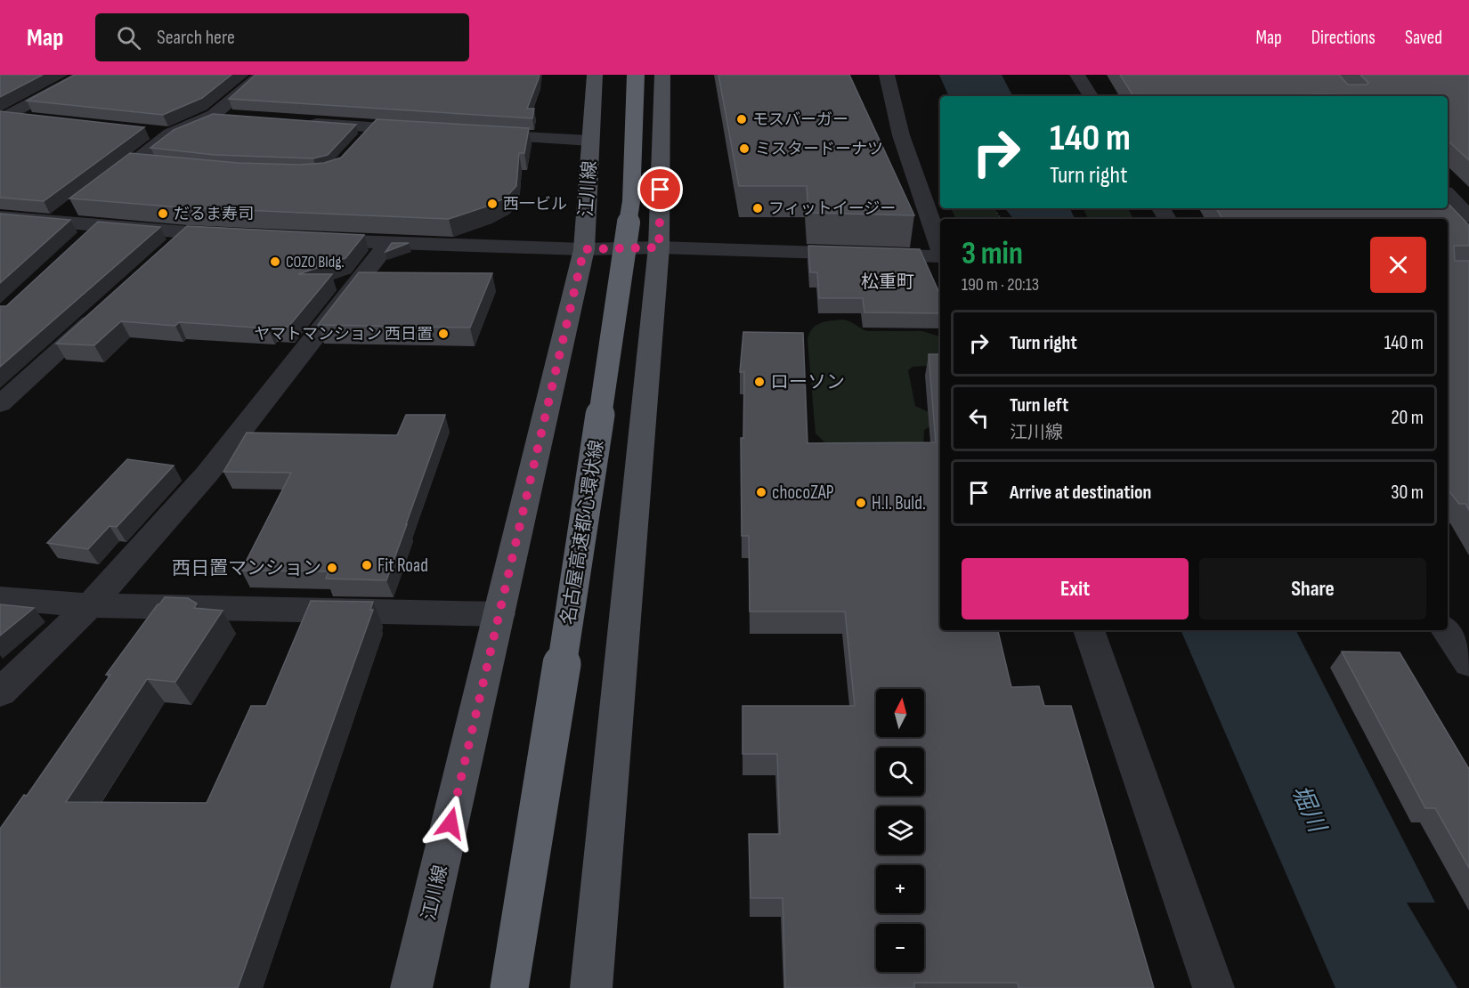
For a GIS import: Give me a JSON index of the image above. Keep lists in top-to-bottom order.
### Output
{
  "streets": {
    "highway": ["名古屋高速都心環状線"],
    "main road": ["江川線"]
  },
  "districts": ["松重町"],
  "water": ["堀川"],
  "places": [
    "モスバーガー",
    "ミスタードーナツ",
    "西一ビル",
    "フィットイージー",
    "だるま寿司",
    "COZO Bldg.",
    "ヤマトマンション 西日置",
    "ローソン",
    "chocoZAP",
    "H.I. Buld.",
    "Fit Road",
    "西日置マンション"
  ],
  "north": "top",
  "page": {
    "header": "Map",
    "search": "Search here",
    "nav": ["Map", "Directions", "Saved"],
    "turn": ["140 m", "Turn right"],
    "heading": ["3 min", "190 m · 20:13"],
    "list": [
      {
        "name": "Turn right",
        "value": "140 m"
      },
      {
        "name": "Turn left",
        "note": "江川線",
        "value": "20 m"
      },
      {
        "name": "Arrive at destination",
        "value": "30 m"
      }
    ],
    "buttons": ["Exit", "Share"],
    "map_buttons": ["+", "−"]
  }
}
